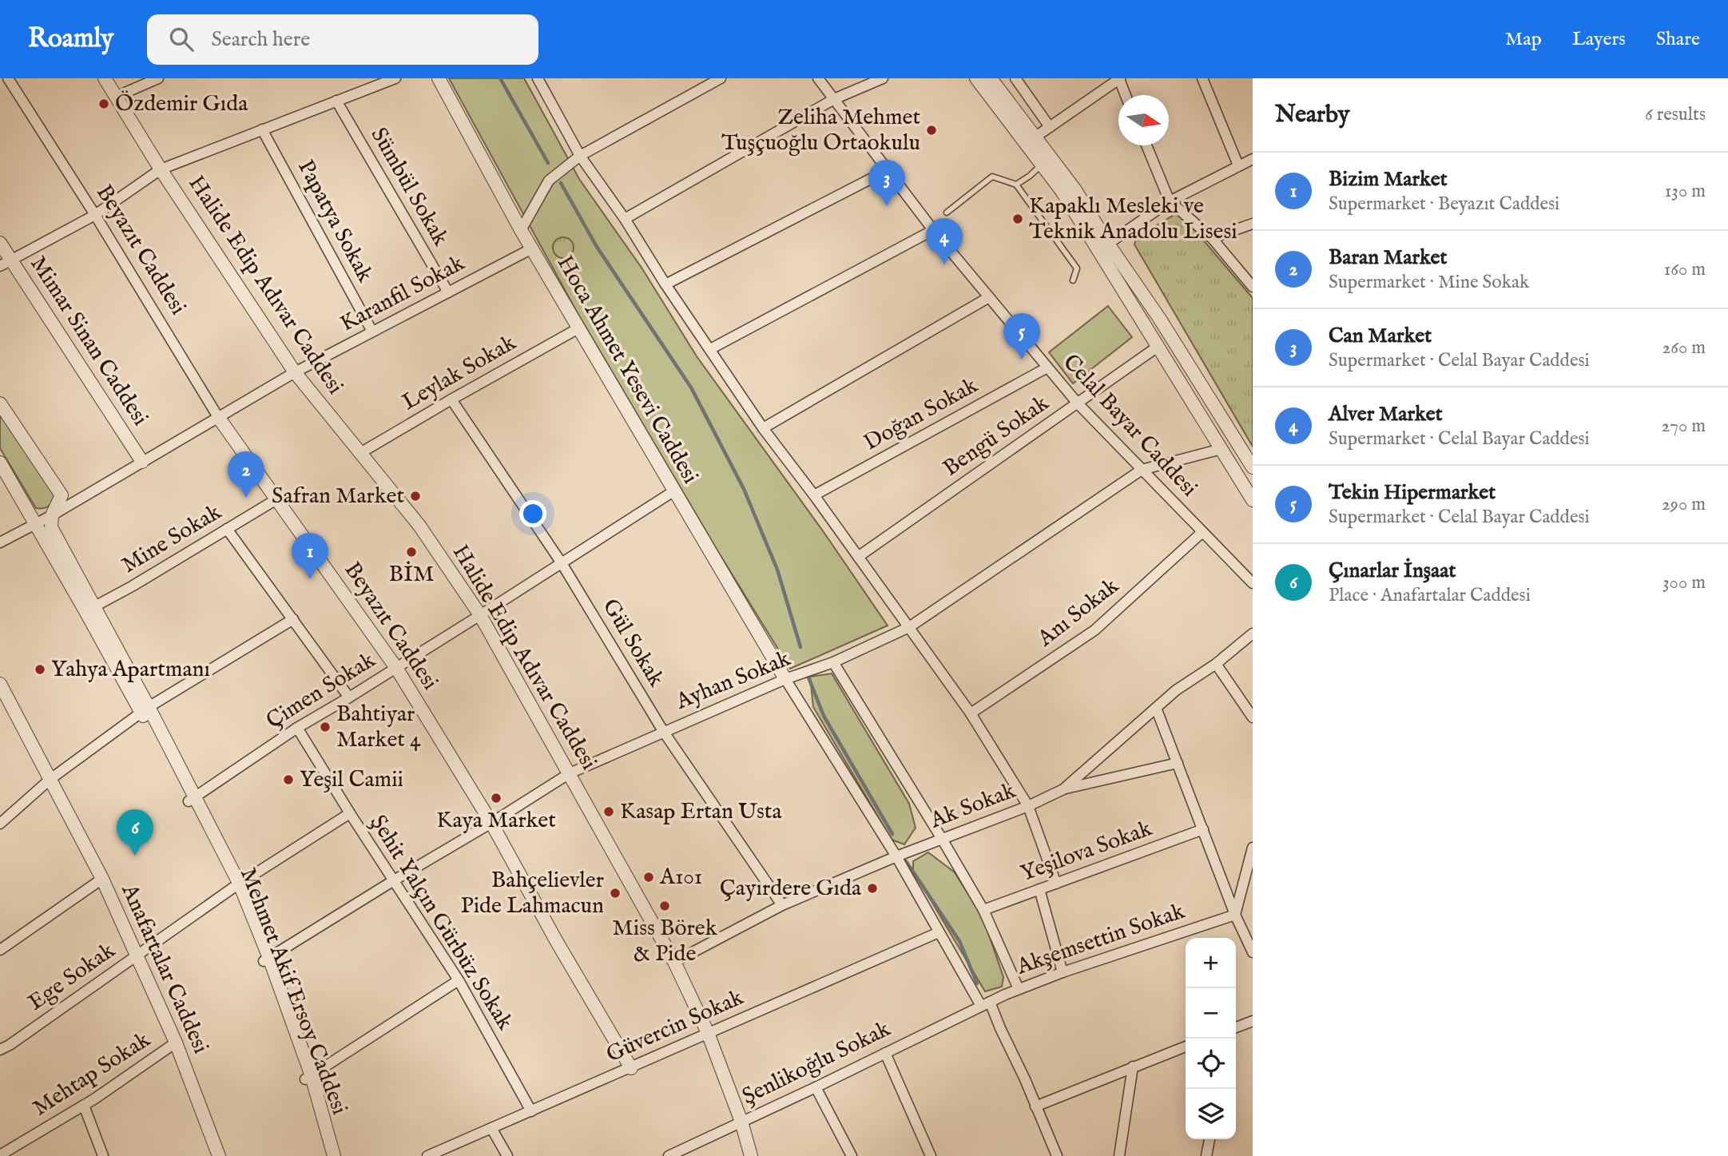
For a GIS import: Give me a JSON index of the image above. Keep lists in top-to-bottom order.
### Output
{
  "streets": {
    "street": [
      "Sümbül Sokak",
      "Papatya Sokak",
      "Beyazıt Caddesi",
      "Halide Edip Adıvar Caddesi",
      "Karanfil Sokak",
      "Mimar Sinan Caddesi",
      "Hoca Ahmet Yesevi Caddesi",
      "Leylak Sokak",
      "Doğan Sokak",
      "Celal Bayar Caddesi",
      "Bengü Sokak",
      "Mine Sokak",
      "Anı Sokak",
      "Gül Sokak",
      "Ayhan Sokak",
      "Çimen Sokak",
      "Ak Sokak",
      "Yeşilova Sokak",
      "Şehit Yalçın Gürbüz Sokak",
      "Akşemsettin Sokak",
      "Anafartalar Caddesi",
      "Ege Sokak",
      "Mehmet Akif Ersoy Caddesi",
      "Güvercin Sokak",
      "Şenlikoğlu Sokak",
      "Mehtap Sokak"
    ]
  },
  "crossings": [
    ["Sümbül Sokak", "Karanfil Sokak"],
    ["Papatya Sokak", "Karanfil Sokak"],
    ["Beyazıt Caddesi", "Karanfil Sokak"],
    ["Beyazıt Caddesi", "Mine Sokak"],
    ["Beyazıt Caddesi", "Ayhan Sokak"],
    ["Beyazıt Caddesi", "Çimen Sokak"],
    ["Beyazıt Caddesi", "Güvercin Sokak"],
    ["Halide Edip Adıvar Caddesi", "Karanfil Sokak"],
    ["Halide Edip Adıvar Caddesi", "Leylak Sokak"],
    ["Halide Edip Adıvar Caddesi", "Ayhan Sokak"],
    ["Halide Edip Adıvar Caddesi", "Çimen Sokak"],
    ["Halide Edip Adıvar Caddesi", "Ak Sokak"],
    ["Halide Edip Adıvar Caddesi", "Güvercin Sokak"],
    ["Halide Edip Adıvar Caddesi", "Şenlikoğlu Sokak"],
    ["Karanfil Sokak", "Mimar Sinan Caddesi"],
    ["Karanfil Sokak", "Hoca Ahmet Yesevi Caddesi"],
    ["Karanfil Sokak", "Mehmet Akif Ersoy Caddesi"],
    ["Hoca Ahmet Yesevi Caddesi", "Leylak Sokak"],
    ["Hoca Ahmet Yesevi Caddesi", "Ayhan Sokak"],
    ["Hoca Ahmet Yesevi Caddesi", "Çimen Sokak"],
    ["Leylak Sokak", "Gül Sokak"],
    ["Doğan Sokak", "Celal Bayar Caddesi"],
    ["Celal Bayar Caddesi", "Bengü Sokak"],
    ["Celal Bayar Caddesi", "Anı Sokak"],
    ["Celal Bayar Caddesi", "Ayhan Sokak"],
    ["Mine Sokak", "Mehmet Akif Ersoy Caddesi"],
    ["Gül Sokak", "Ayhan Sokak"],
    ["Gül Sokak", "Çimen Sokak"],
    ["Gül Sokak", "Ak Sokak"],
    ["Ayhan Sokak", "Şehit Yalçın Gürbüz Sokak"],
    ["Ayhan Sokak", "Mehmet Akif Ersoy Caddesi"],
    ["Çimen Sokak", "Şehit Yalçın Gürbüz Sokak"],
    ["Çimen Sokak", "Mehmet Akif Ersoy Caddesi"],
    ["Şehit Yalçın Gürbüz Sokak", "Ege Sokak"],
    ["Şehit Yalçın Gürbüz Sokak", "Güvercin Sokak"],
    ["Akşemsettin Sokak", "Şenlikoğlu Sokak"],
    ["Anafartalar Caddesi", "Ege Sokak"],
    ["Anafartalar Caddesi", "Mehtap Sokak"],
    ["Ege Sokak", "Mehmet Akif Ersoy Caddesi"]
  ],
  "places": [
    "Özdemir Gıda",
    "Zeliha Mehmet Tuşçuoğlu Ortaokulu",
    "Kapaklı Mesleki ve Teknik Anadolu Lisesi",
    "Safran Market",
    "BİM",
    "Yahya Apartmanı",
    "Bahtiyar Market 4",
    "Yeşil Camii",
    "Kaya Market",
    "Kasap Ertan Usta",
    "A101",
    "Çayırdere Gıda",
    "Bahçelievler Pide Lahmacun",
    "Miss Börek & Pide"
  ],
  "north": "right",
  "page": {
    "header": "Roamly",
    "search": "Search here",
    "nav": ["Map", "Layers", "Share"],
    "heading": ["Nearby", "6 results"],
    "list": [
      {
        "mark": "1",
        "name": "Bizim Market",
        "note": "Supermarket · Beyazıt Caddesi",
        "value": "130 m"
      },
      {
        "mark": "2",
        "name": "Baran Market",
        "note": "Supermarket · Mine Sokak",
        "value": "160 m"
      },
      {
        "mark": "3",
        "name": "Can Market",
        "note": "Supermarket · Celal Bayar Caddesi",
        "value": "260 m"
      },
      {
        "mark": "4",
        "name": "Alver Market",
        "note": "Supermarket · Celal Bayar Caddesi",
        "value": "270 m"
      },
      {
        "mark": "5",
        "name": "Tekin Hipermarket",
        "note": "Supermarket · Celal Bayar Caddesi",
        "value": "290 m"
      },
      {
        "mark": "6",
        "name": "Çınarlar İnşaat",
        "note": "Place · Anafartalar Caddesi",
        "value": "300 m"
      }
    ],
    "pins": [
      "3",
      "4",
      "5",
      "2",
      "1",
      "6"
    ],
    "map_buttons": ["+", "−"]
  }
}
